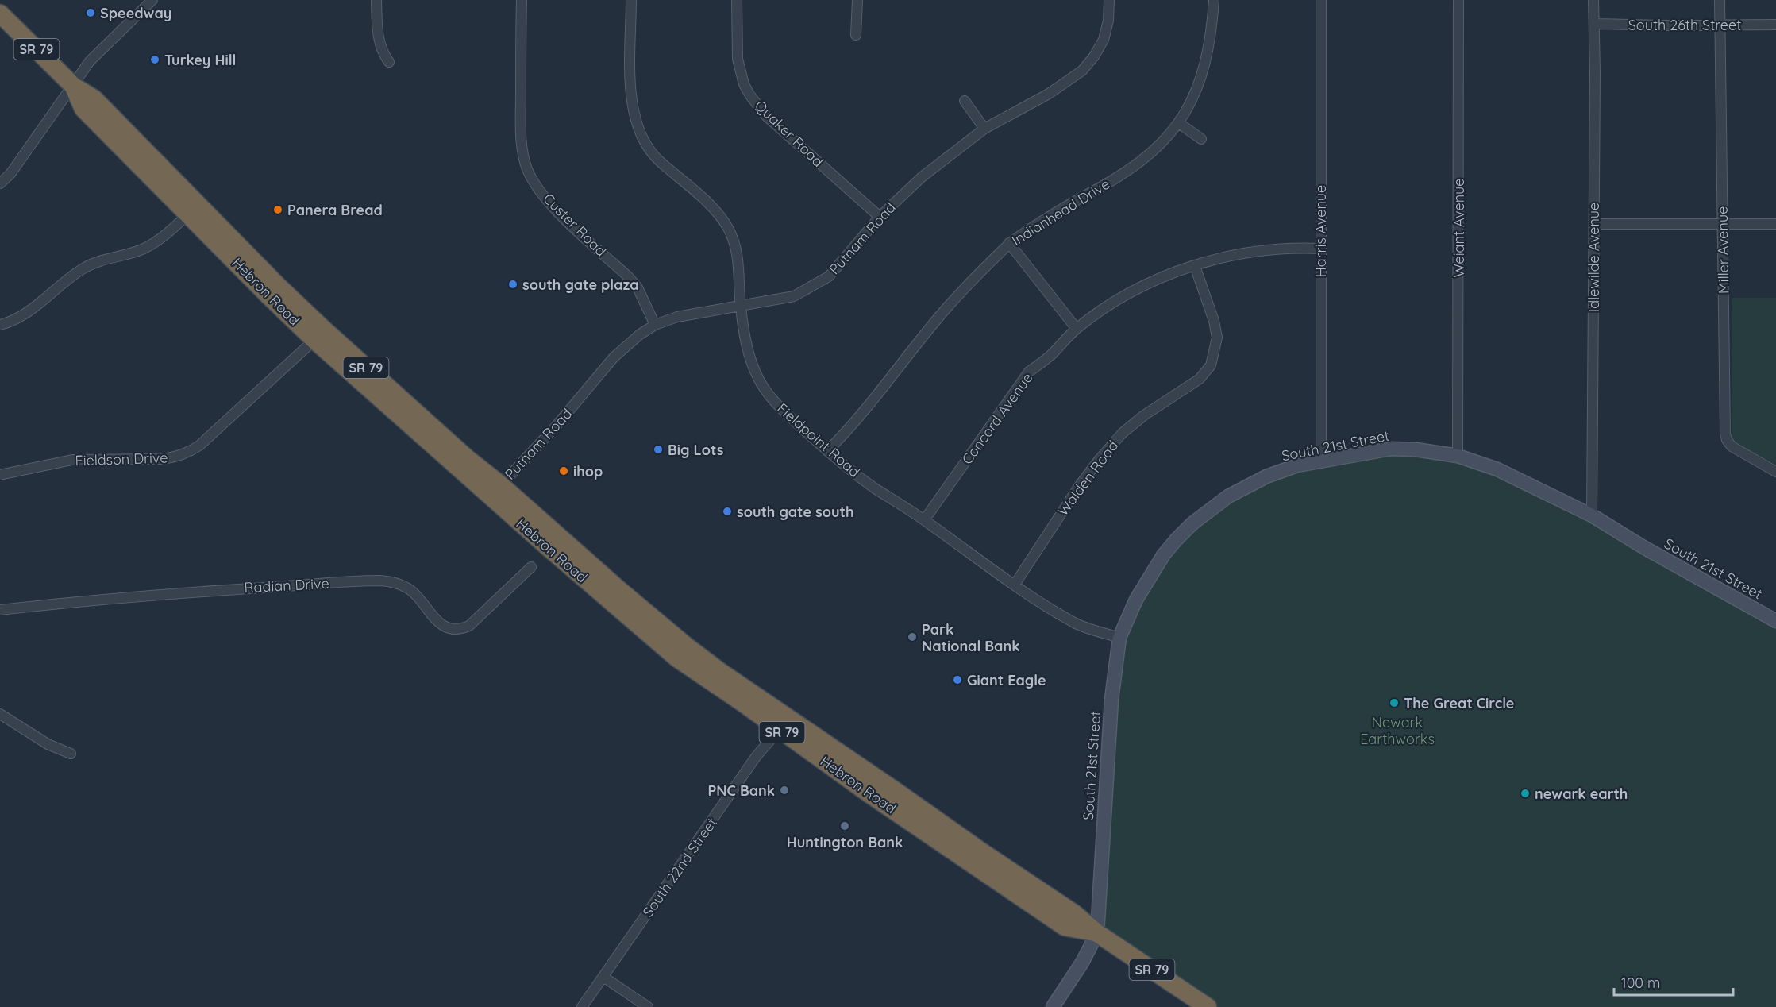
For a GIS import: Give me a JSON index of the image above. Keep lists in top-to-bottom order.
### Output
{
  "streets": {
    "highway": ["SR 79", "Hebron Road"],
    "main road": ["South 21st Street"],
    "street": [
      "South 26th Street",
      "Quaker Road",
      "Indianhead Drive",
      "Custer Road",
      "Weiant Avenue",
      "Harris Avenue",
      "Putnam Road",
      "Miller Avenue",
      "Idlewilde Avenue",
      "Concord Avenue",
      "Fieldpoint Road",
      "Fieldson Drive",
      "Walden Road",
      "Radian Drive",
      "South 22nd Street"
    ]
  },
  "crossings": [
    ["South 26th Street", "Miller Avenue"],
    ["South 26th Street", "Idlewilde Avenue"],
    ["Quaker Road", "Putnam Road"],
    ["Indianhead Drive", "Fieldpoint Road"],
    ["Custer Road", "Putnam Road"],
    ["Weiant Avenue", "South 21st Street"],
    ["Harris Avenue", "Concord Avenue"],
    ["Harris Avenue", "South 21st Street"],
    ["Putnam Road", "Hebron Road"],
    ["Putnam Road", "Fieldpoint Road"],
    ["Idlewilde Avenue", "South 21st Street"],
    ["Hebron Road", "South 21st Street"],
    ["Hebron Road", "Fieldson Drive"],
    ["Hebron Road", "South 22nd Street"],
    ["Concord Avenue", "Fieldpoint Road"],
    ["Concord Avenue", "Walden Road"],
    ["Fieldpoint Road", "South 21st Street"],
    ["Fieldpoint Road", "Walden Road"]
  ],
  "parks": ["Newark Earthworks"],
  "places": [
    "Speedway",
    "Turkey Hill",
    "Panera Bread",
    "south gate plaza",
    "Big Lots",
    "ihop",
    "south gate south",
    "Park National Bank",
    "Giant Eagle",
    "The Great Circle",
    "PNC Bank",
    "newark earth",
    "Huntington Bank"
  ],
  "scale_bar": "100 m"
}
